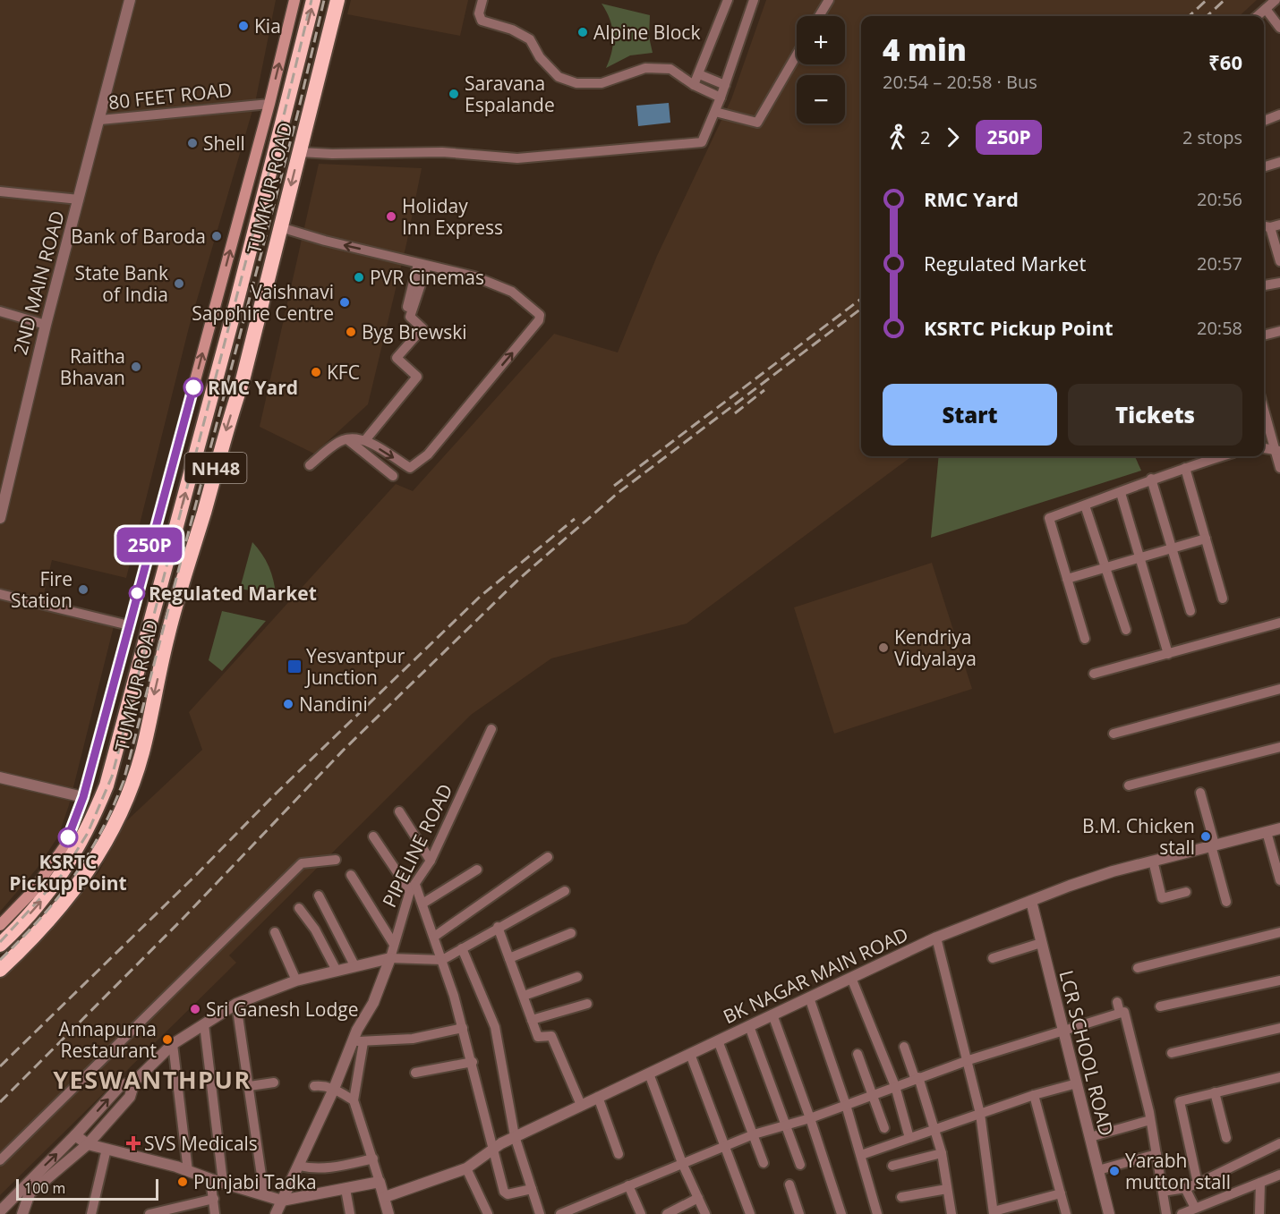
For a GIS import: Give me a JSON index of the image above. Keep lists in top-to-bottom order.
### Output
{
  "streets": {
    "highway": ["TUMKUR ROAD", "NH48"],
    "street": [
      "80 FEET ROAD",
      "2ND MAIN ROAD",
      "PIPELINE ROAD",
      "BK NAGAR MAIN ROAD",
      "LCR SCHOOL ROAD"
    ]
  },
  "crossings": [
    ["80 FEET ROAD", "2ND MAIN ROAD"],
    ["BK NAGAR MAIN ROAD", "LCR SCHOOL ROAD"]
  ],
  "districts": ["YESWANTHPUR"],
  "places": {
    "other": [
      "Kia",
      "Alpine Block",
      "Saravana Espalande",
      "Shell",
      "Holiday Inn Express",
      "Bank of Baroda",
      "PVR Cinemas",
      "State Bank of India",
      "Vaishnavi Sapphire Centre",
      "Byg Brewski",
      "Raitha Bhavan",
      "KFC",
      "RMC Yard",
      "Fire Station",
      "Regulated Market",
      "Kendriya Vidyalaya",
      "Nandini",
      "B.M. Chicken stall",
      "KSRTC Pickup Point",
      "Sri Ganesh Lodge",
      "Annapurna Restaurant",
      "Yarabh mutton stall",
      "Punjabi Tadka"
    ],
    "transit": ["Yesvantpur Junction"],
    "health": ["SVS Medicals"]
  },
  "lines": ["bus line 250P"],
  "scale_bar": "100 m",
  "page": {
    "on_map": "250P",
    "map_buttons": ["+", "−"],
    "heading": ["4 min", "20:54 – 20:58 · Bus", "₹60"],
    "legs": ["2", "250P", "2 stops"],
    "list": [
      {
        "name": "RMC Yard",
        "value": "20:56"
      },
      {
        "name": "Regulated Market",
        "value": "20:57"
      },
      {
        "name": "KSRTC Pickup Point",
        "value": "20:58"
      }
    ],
    "buttons": ["Start", "Tickets"],
    "scale": "100 m"
  }
}
